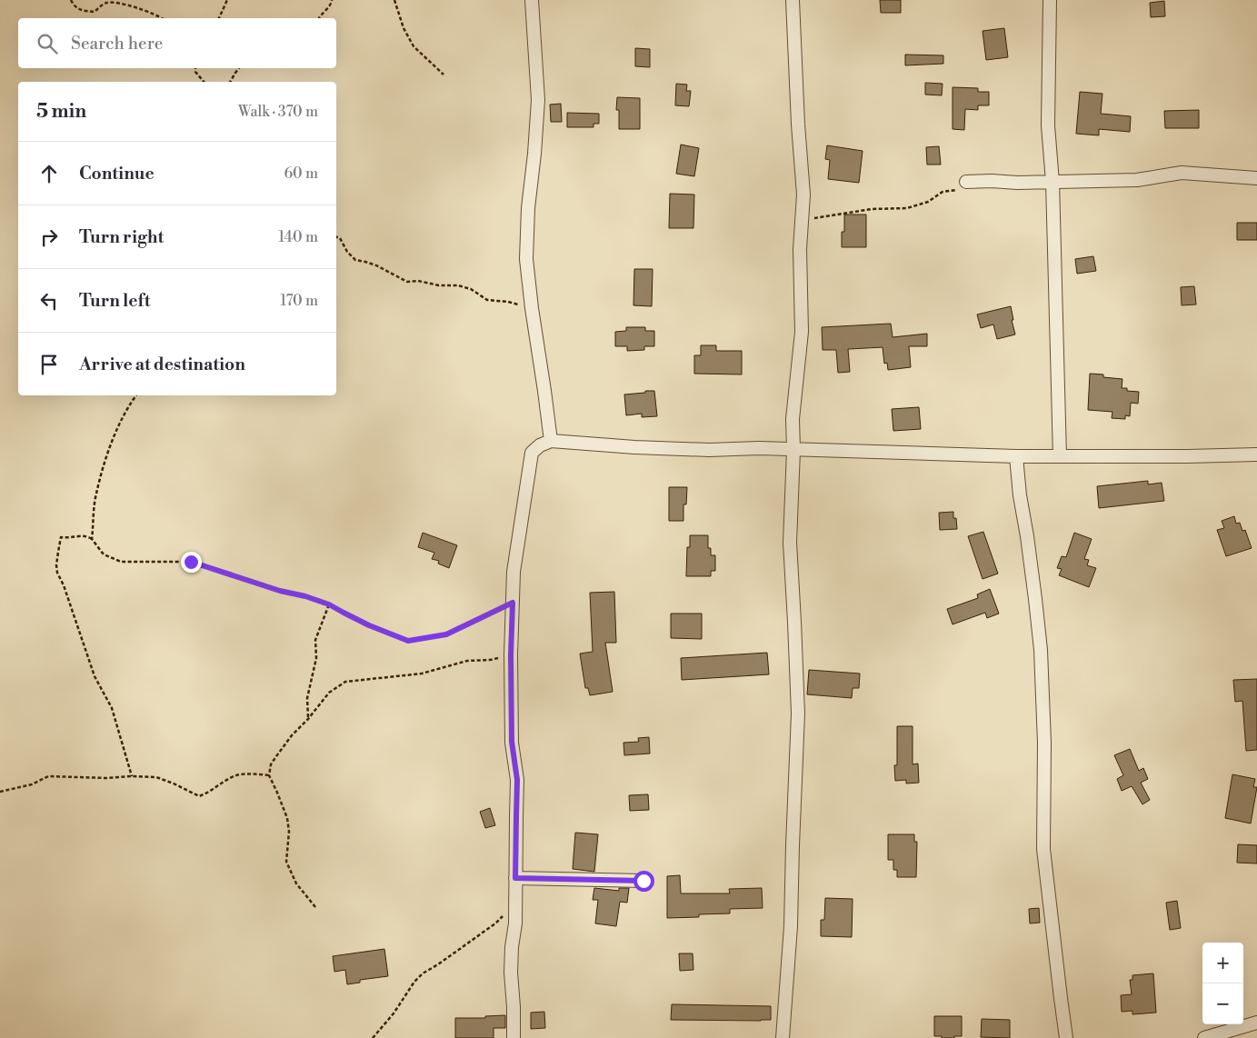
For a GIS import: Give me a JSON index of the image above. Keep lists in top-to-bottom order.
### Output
{
  "page": {
    "search": "Search here",
    "heading": ["5 min", "Walk · 370 m"],
    "list": [
      ["Continue", "60 m"],
      ["Turn right", "140 m"],
      ["Turn left", "170 m"],
      "Arrive at destination"
    ],
    "map_buttons": ["+", "−"]
  }
}
